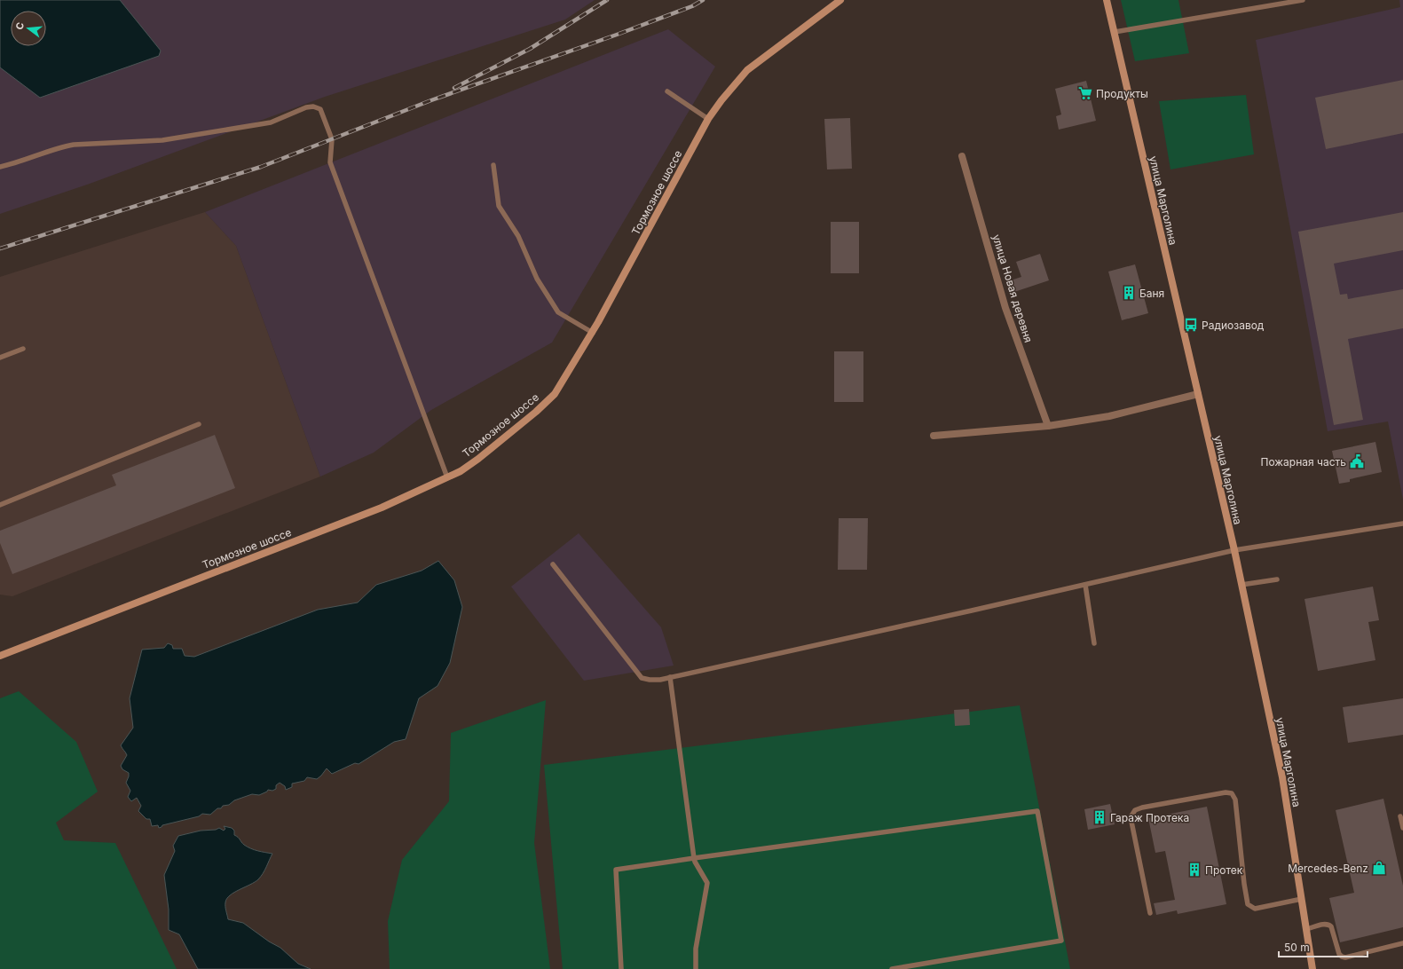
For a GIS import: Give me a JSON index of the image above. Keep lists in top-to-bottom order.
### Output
{
  "streets": {
    "street": ["Тормозное шоссе", "улица Марголина", "улица Новая деревня"]
  },
  "places": {
    "supermarket": ["Продукты"],
    "building": ["Баня", "Гараж Протека", "Протек"],
    "bus stop": ["Радиозавод"],
    "public building": ["Пожарная часть"],
    "shop": ["Mercedes-Benz"]
  },
  "scale_bar": "50 m",
  "north": "left"
}
